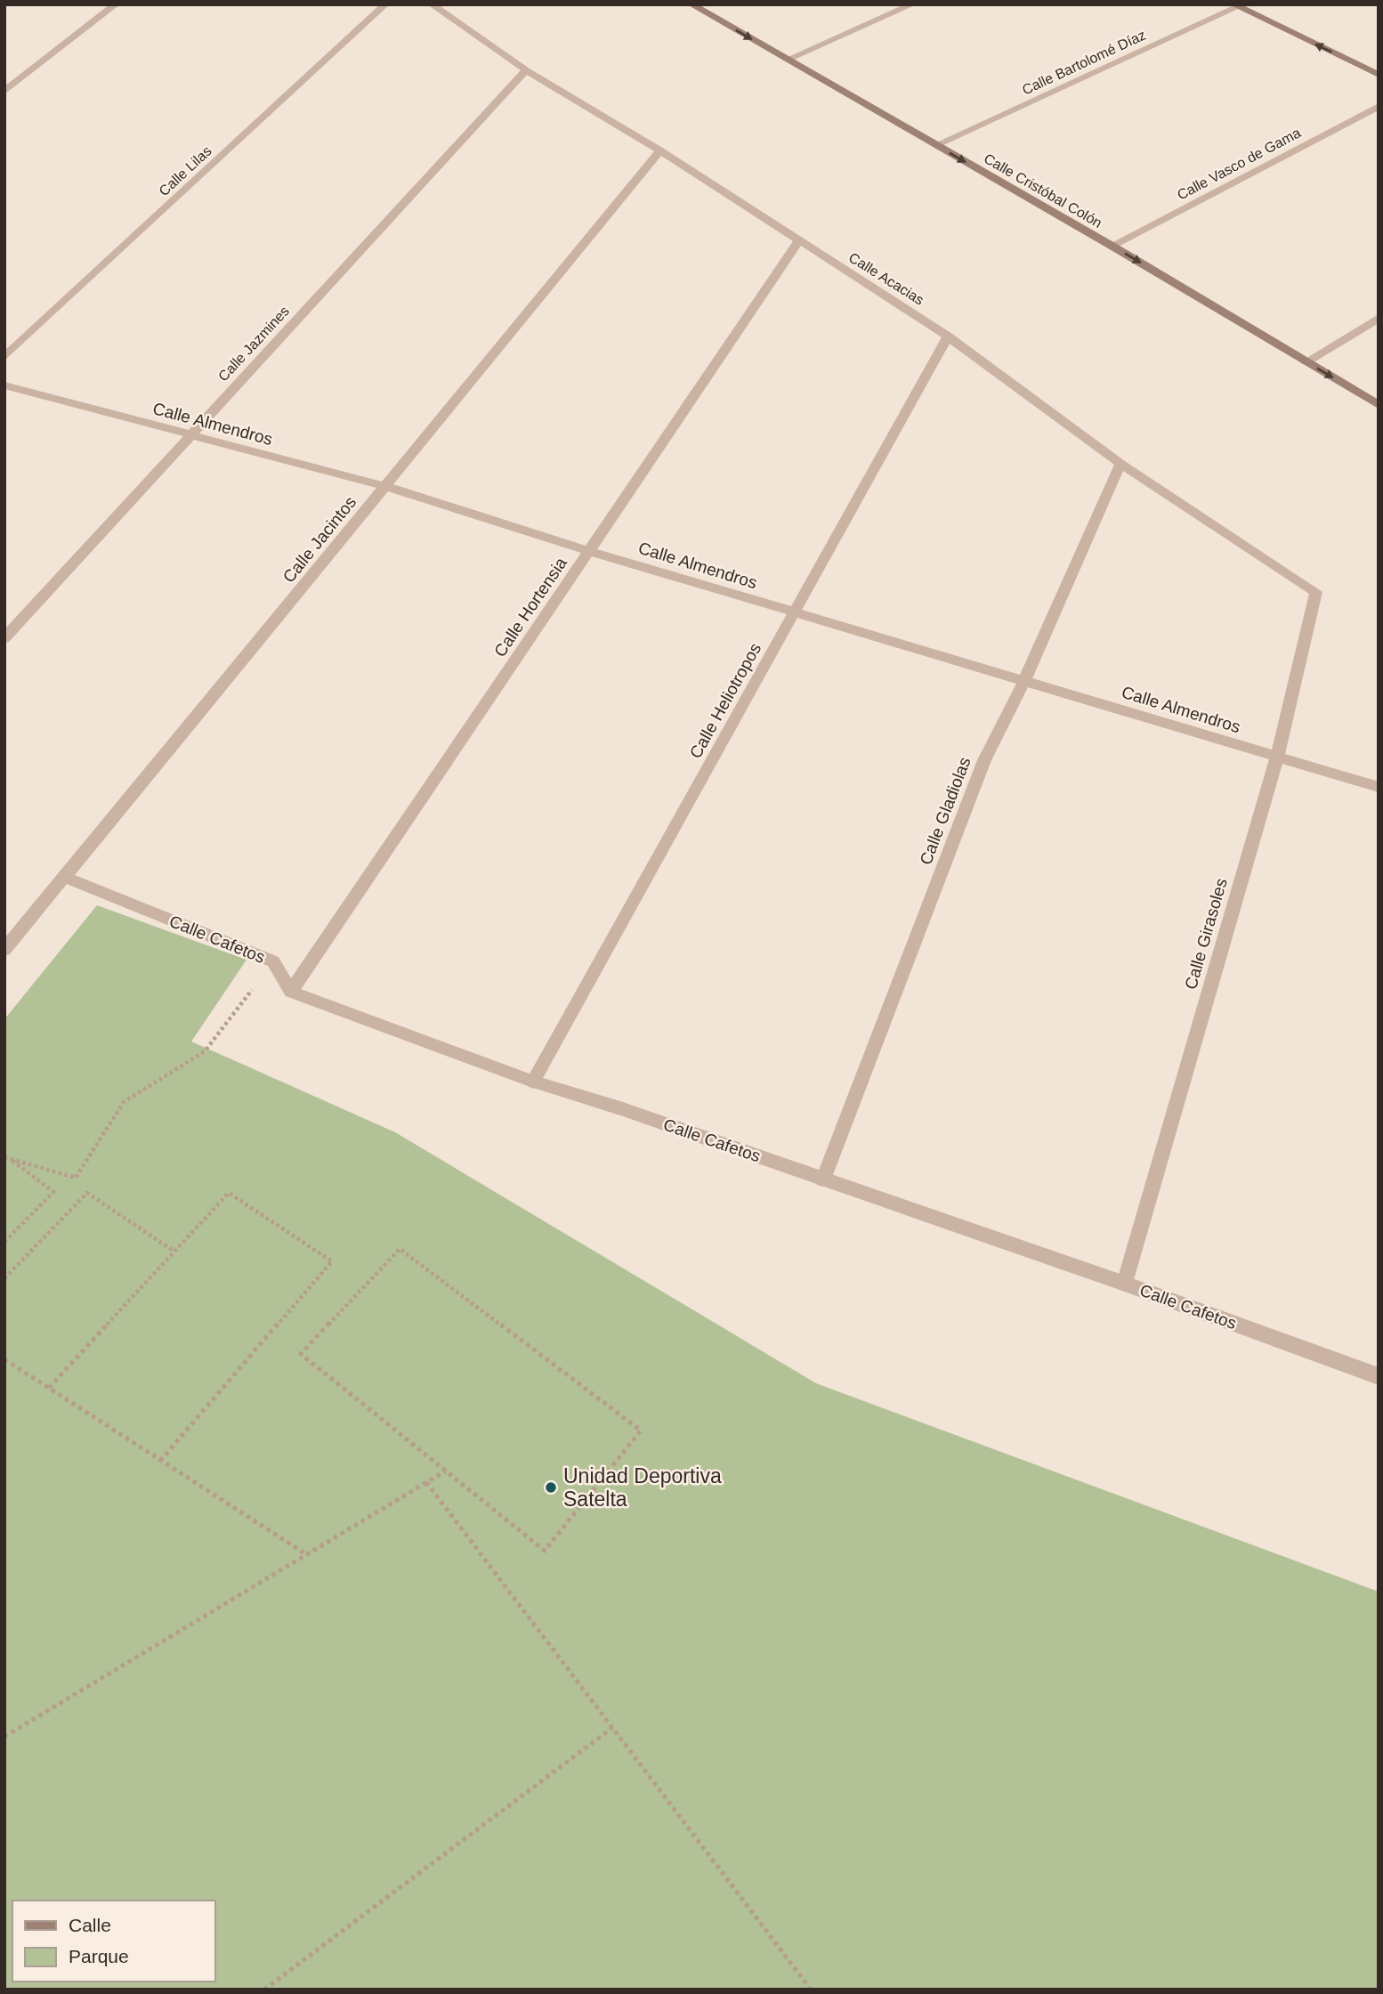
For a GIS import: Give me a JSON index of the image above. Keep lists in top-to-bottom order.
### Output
{
  "streets": {
    "main road": ["Calle Cristóbal Colón"],
    "street": [
      "Calle Bartolomé Díaz",
      "Calle Vasco de Gama",
      "Calle Lilas",
      "Calle Acacias",
      "Calle Jazmines",
      "Calle Almendros",
      "Calle Jacintos",
      "Calle Hortensia",
      "Calle Heliotropos",
      "Calle Gladiolas",
      "Calle Girasoles",
      "Calle Cafetos"
    ]
  },
  "crossings": [
    ["Calle Bartolomé Díaz", "Calle Cristóbal Colón"],
    ["Calle Vasco de Gama", "Calle Cristóbal Colón"],
    ["Calle Acacias", "Calle Jazmines"],
    ["Calle Acacias", "Calle Jacintos"],
    ["Calle Acacias", "Calle Hortensia"],
    ["Calle Acacias", "Calle Heliotropos"],
    ["Calle Acacias", "Calle Gladiolas"],
    ["Calle Acacias", "Calle Girasoles"],
    ["Calle Jazmines", "Calle Almendros"],
    ["Calle Almendros", "Calle Jacintos"],
    ["Calle Almendros", "Calle Hortensia"],
    ["Calle Almendros", "Calle Heliotropos"],
    ["Calle Almendros", "Calle Gladiolas"],
    ["Calle Almendros", "Calle Girasoles"],
    ["Calle Jacintos", "Calle Cafetos"],
    ["Calle Hortensia", "Calle Cafetos"],
    ["Calle Heliotropos", "Calle Cafetos"],
    ["Calle Gladiolas", "Calle Cafetos"],
    ["Calle Girasoles", "Calle Cafetos"]
  ],
  "one_way": ["Calle Cristóbal Colón"],
  "places": ["Unidad Deportiva Satelta"],
  "legend": ["Calle", "Parque"]
}
